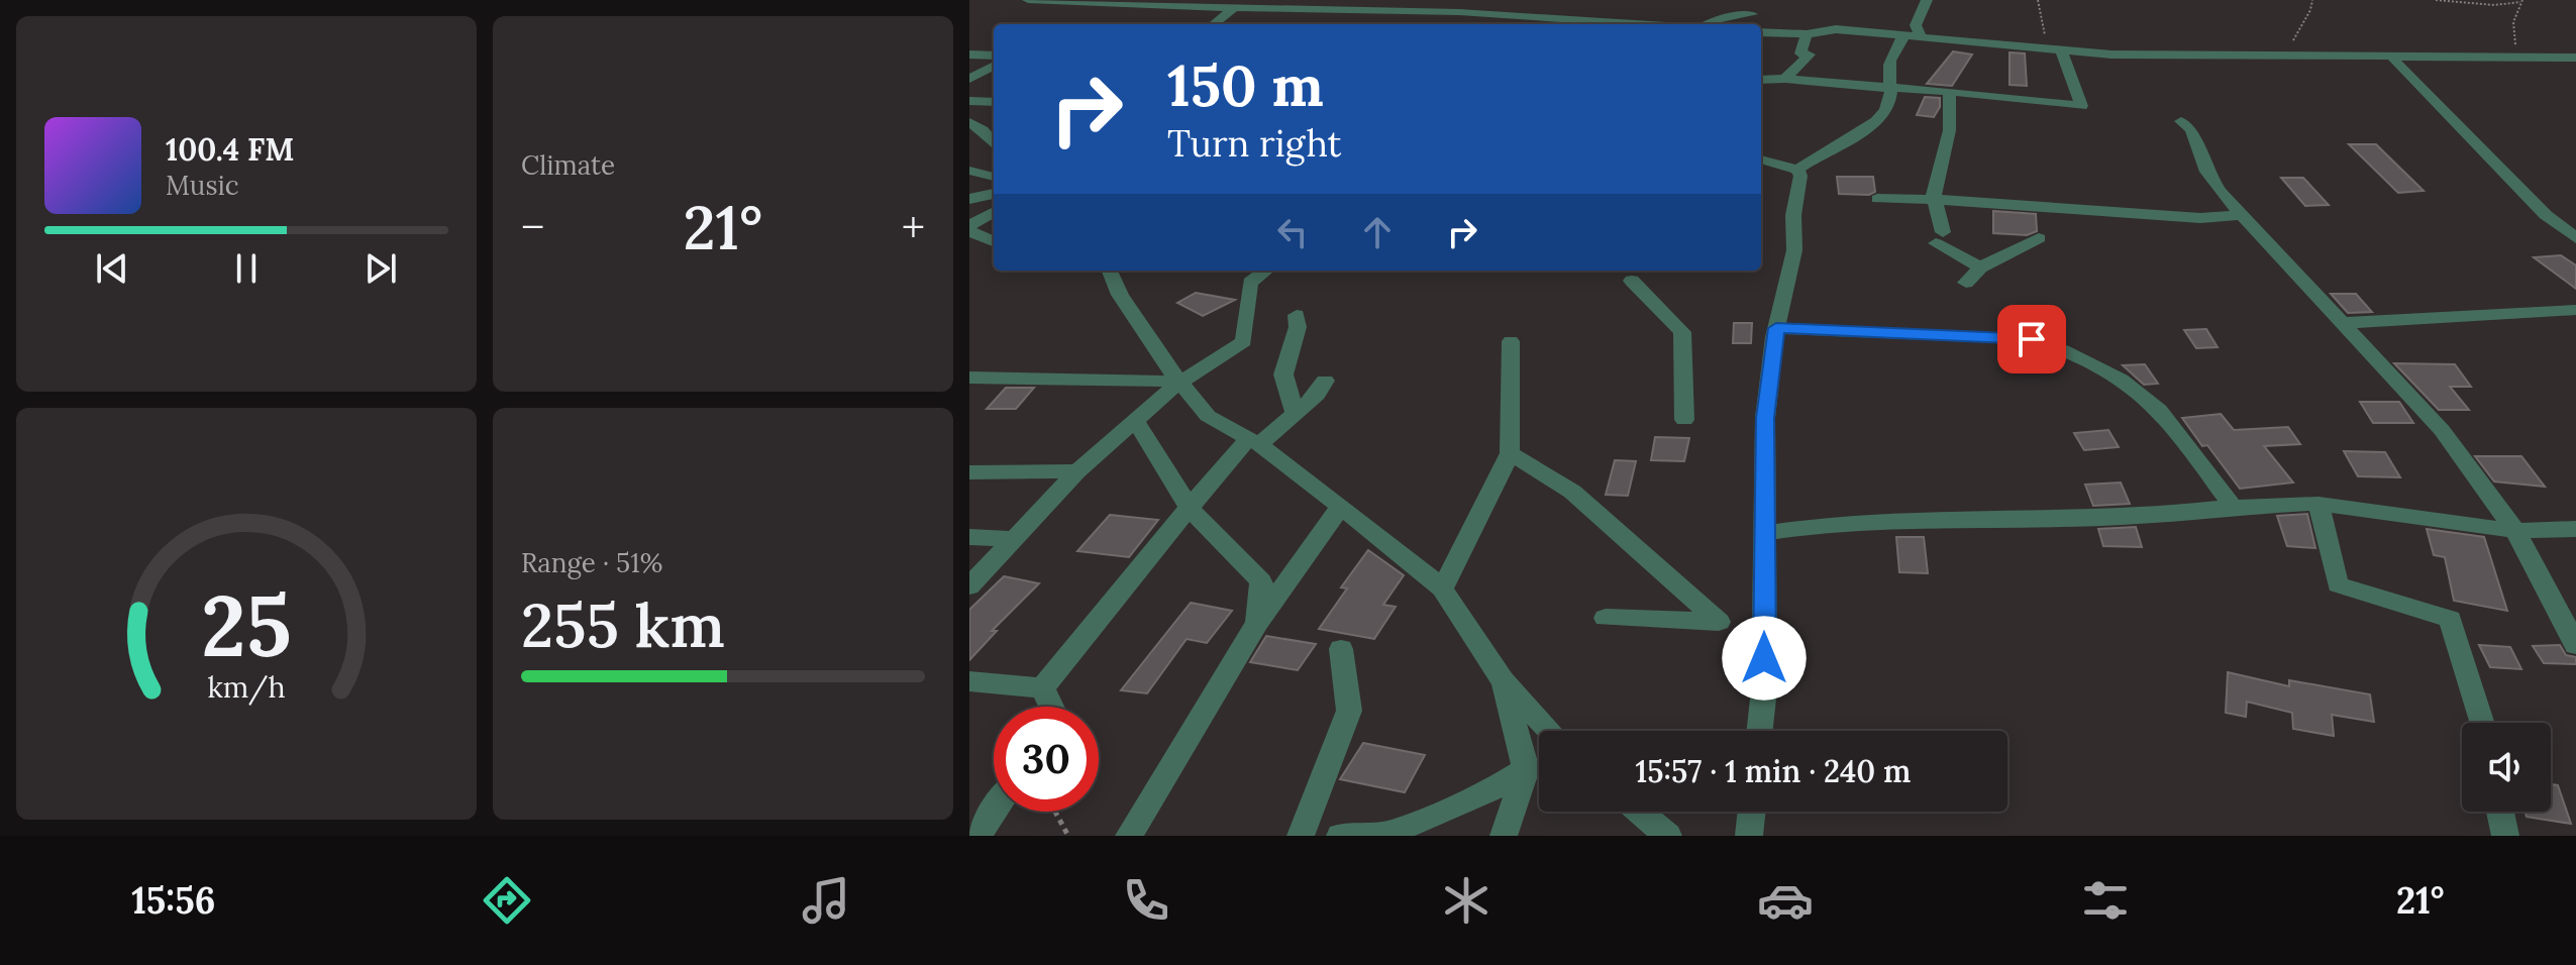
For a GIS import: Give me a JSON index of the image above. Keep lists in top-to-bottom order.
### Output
{
  "page": {
    "tile": [
      "Climate",
      ["Range · 51%", "255 km"]
    ],
    "turn": ["150 m", "Turn right"],
    "song": ["100.4 FM", "Music"],
    "heat": ["−", "21°", "+"],
    "limit": "30",
    "trip": "15:57 · 1 min · 240 m",
    "tabs": ["15:56", "21°"],
    "gauge": ["25", "km/h"]
  }
}
